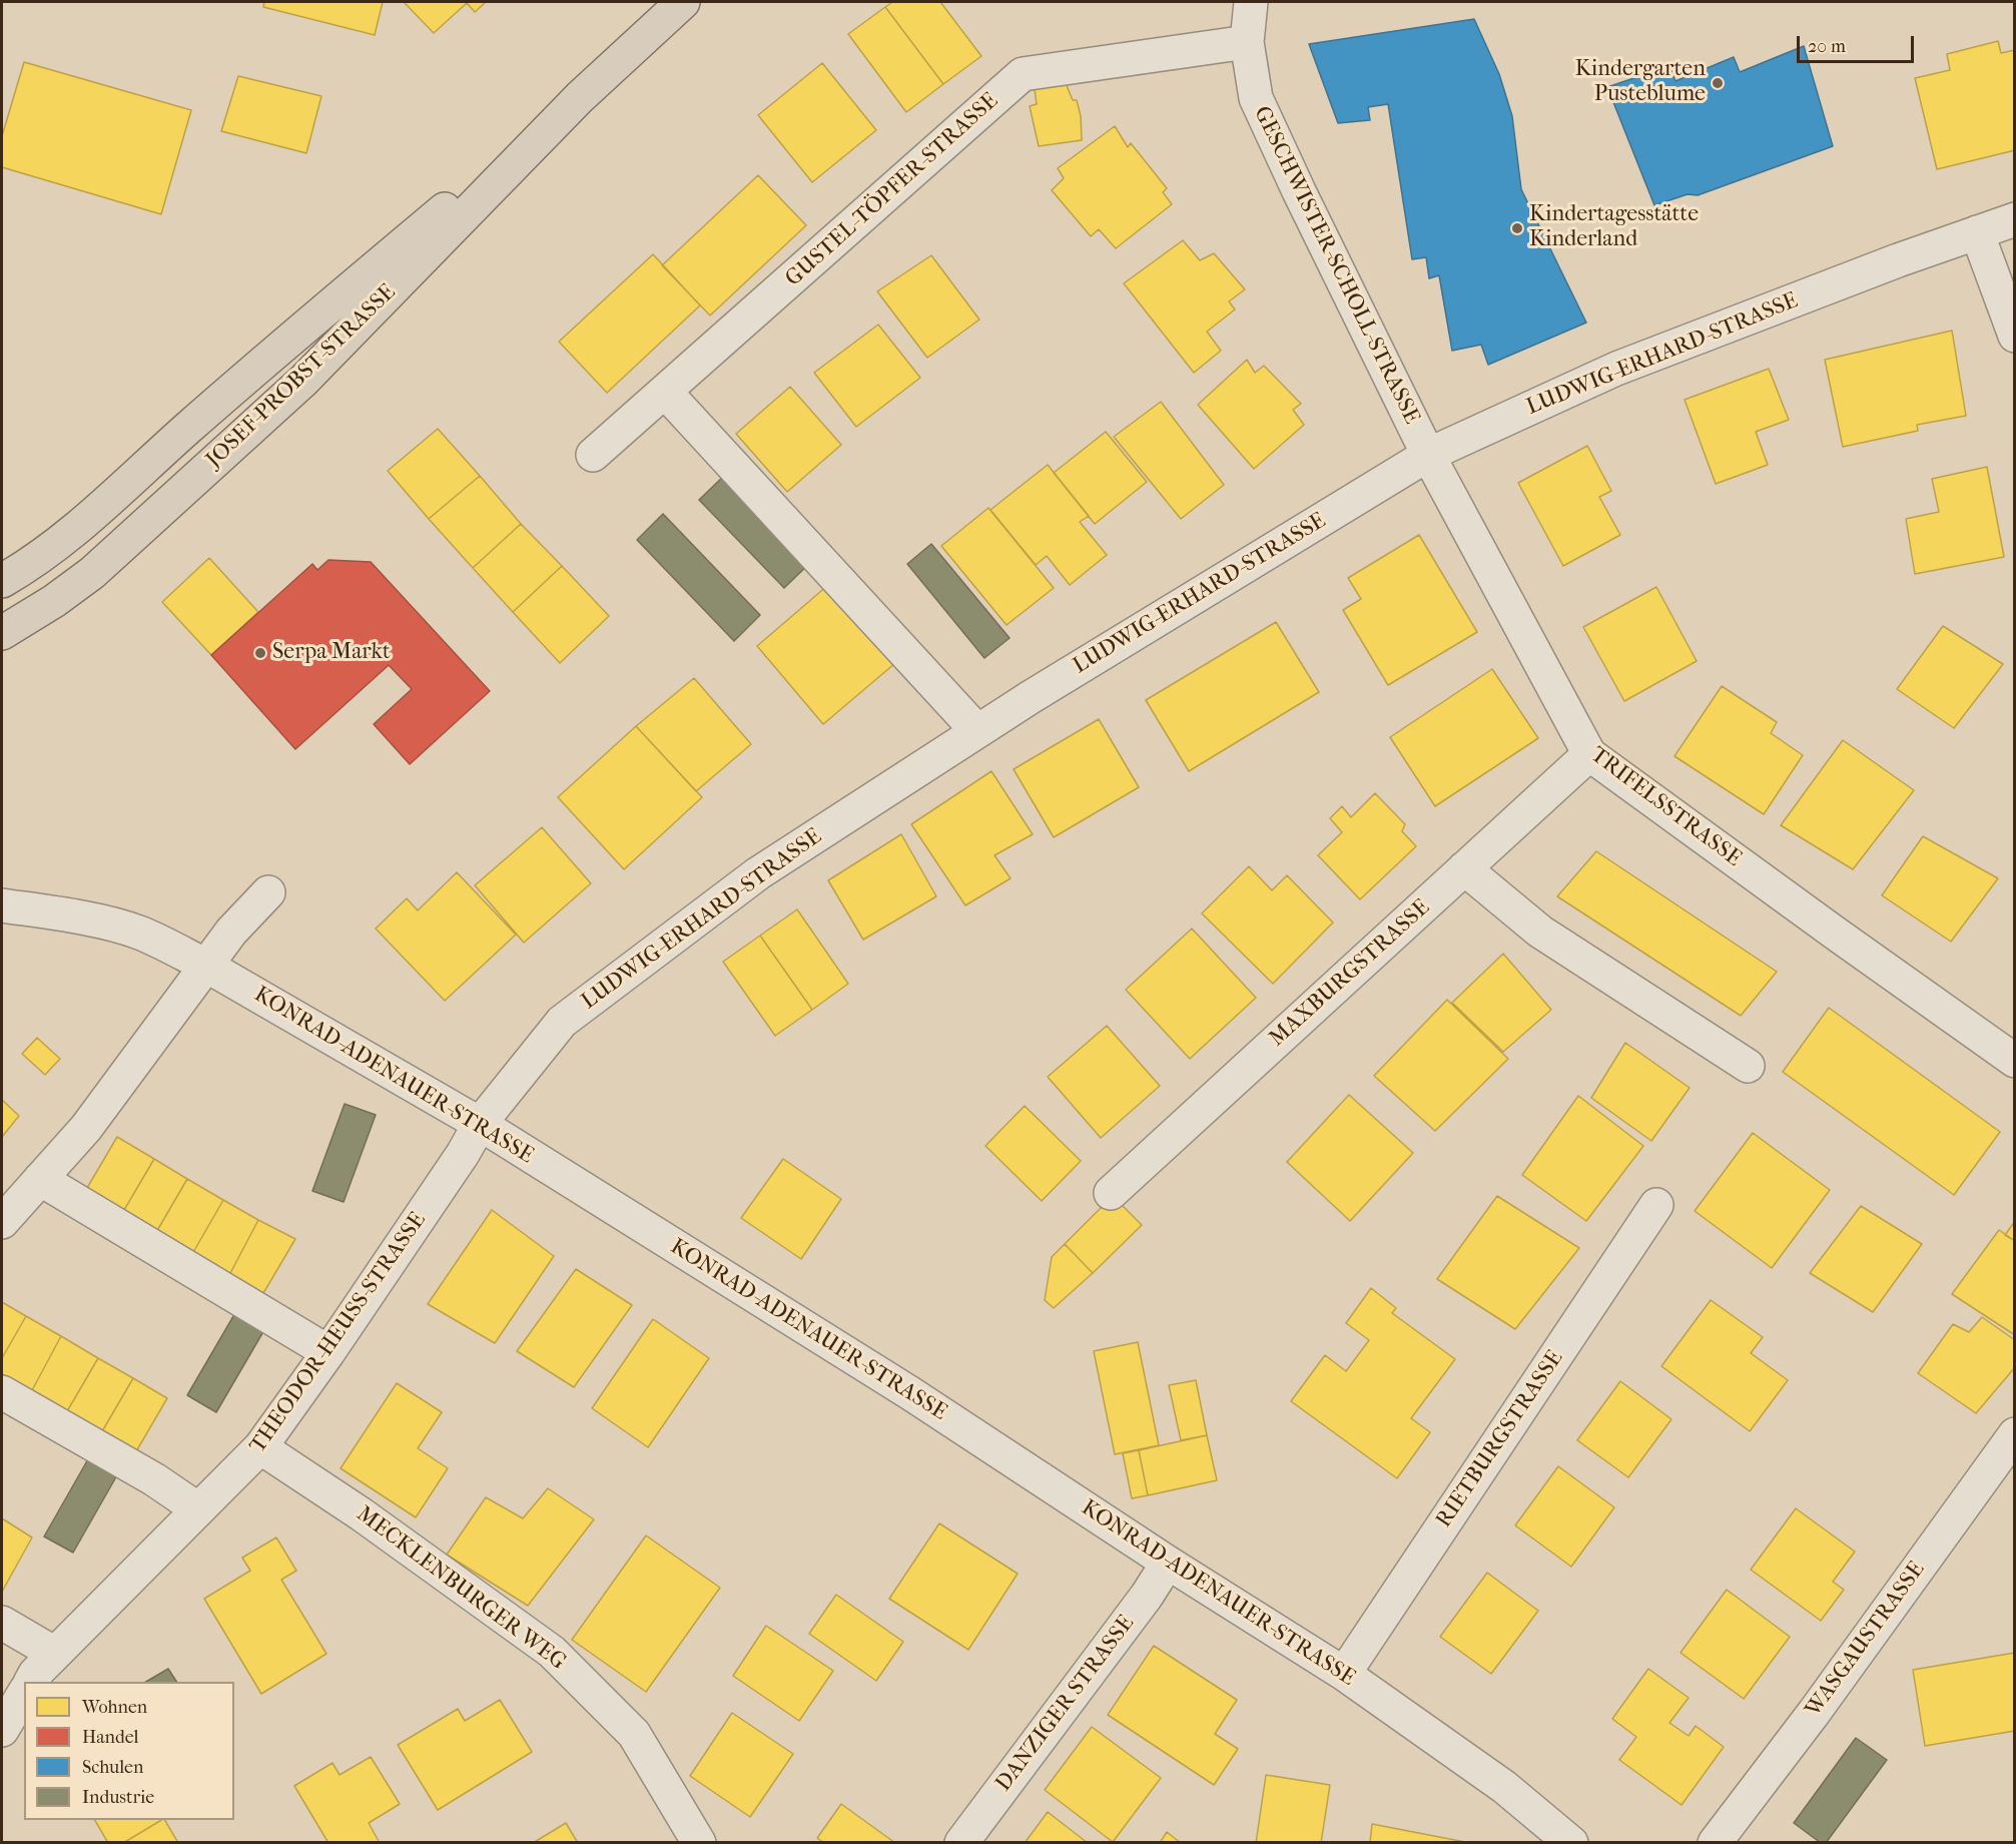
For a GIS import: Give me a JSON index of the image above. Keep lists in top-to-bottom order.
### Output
{
  "streets": {
    "main road": ["JOSEF-PROBST-STRASSE"],
    "street": [
      "GUSTEL-TÖPFER-STRASSE",
      "GESCHWISTER-SCHOLL-STRASSE",
      "LUDWIG-ERHARD-STRASSE",
      "TRIFELSSTRASSE",
      "MAXBURGSTRASSE",
      "KONRAD-ADENAUER-STRASSE",
      "THEODOR-HEUSS-STRASSE",
      "RIETBURGSTRASSE",
      "MECKLENBURGER WEG",
      "WASGAUSTRASSE",
      "DANZIGER STRASSE"
    ]
  },
  "crossings": [
    ["GUSTEL-TÖPFER-STRASSE", "GESCHWISTER-SCHOLL-STRASSE"],
    ["GESCHWISTER-SCHOLL-STRASSE", "LUDWIG-ERHARD-STRASSE"],
    ["GESCHWISTER-SCHOLL-STRASSE", "TRIFELSSTRASSE"],
    ["LUDWIG-ERHARD-STRASSE", "TRIFELSSTRASSE"],
    ["LUDWIG-ERHARD-STRASSE", "KONRAD-ADENAUER-STRASSE"],
    ["LUDWIG-ERHARD-STRASSE", "THEODOR-HEUSS-STRASSE"],
    ["TRIFELSSTRASSE", "MAXBURGSTRASSE"],
    ["KONRAD-ADENAUER-STRASSE", "THEODOR-HEUSS-STRASSE"],
    ["KONRAD-ADENAUER-STRASSE", "RIETBURGSTRASSE"],
    ["KONRAD-ADENAUER-STRASSE", "DANZIGER STRASSE"],
    ["THEODOR-HEUSS-STRASSE", "MECKLENBURGER WEG"]
  ],
  "places": ["Kindergarten Pusteblume", "Kindertagesstätte Kinderland", "Serpa Markt"],
  "legend": [
    "Wohnen",
    "Handel",
    "Schulen",
    "Industrie"
  ],
  "scale_bar": "20 m"
}
